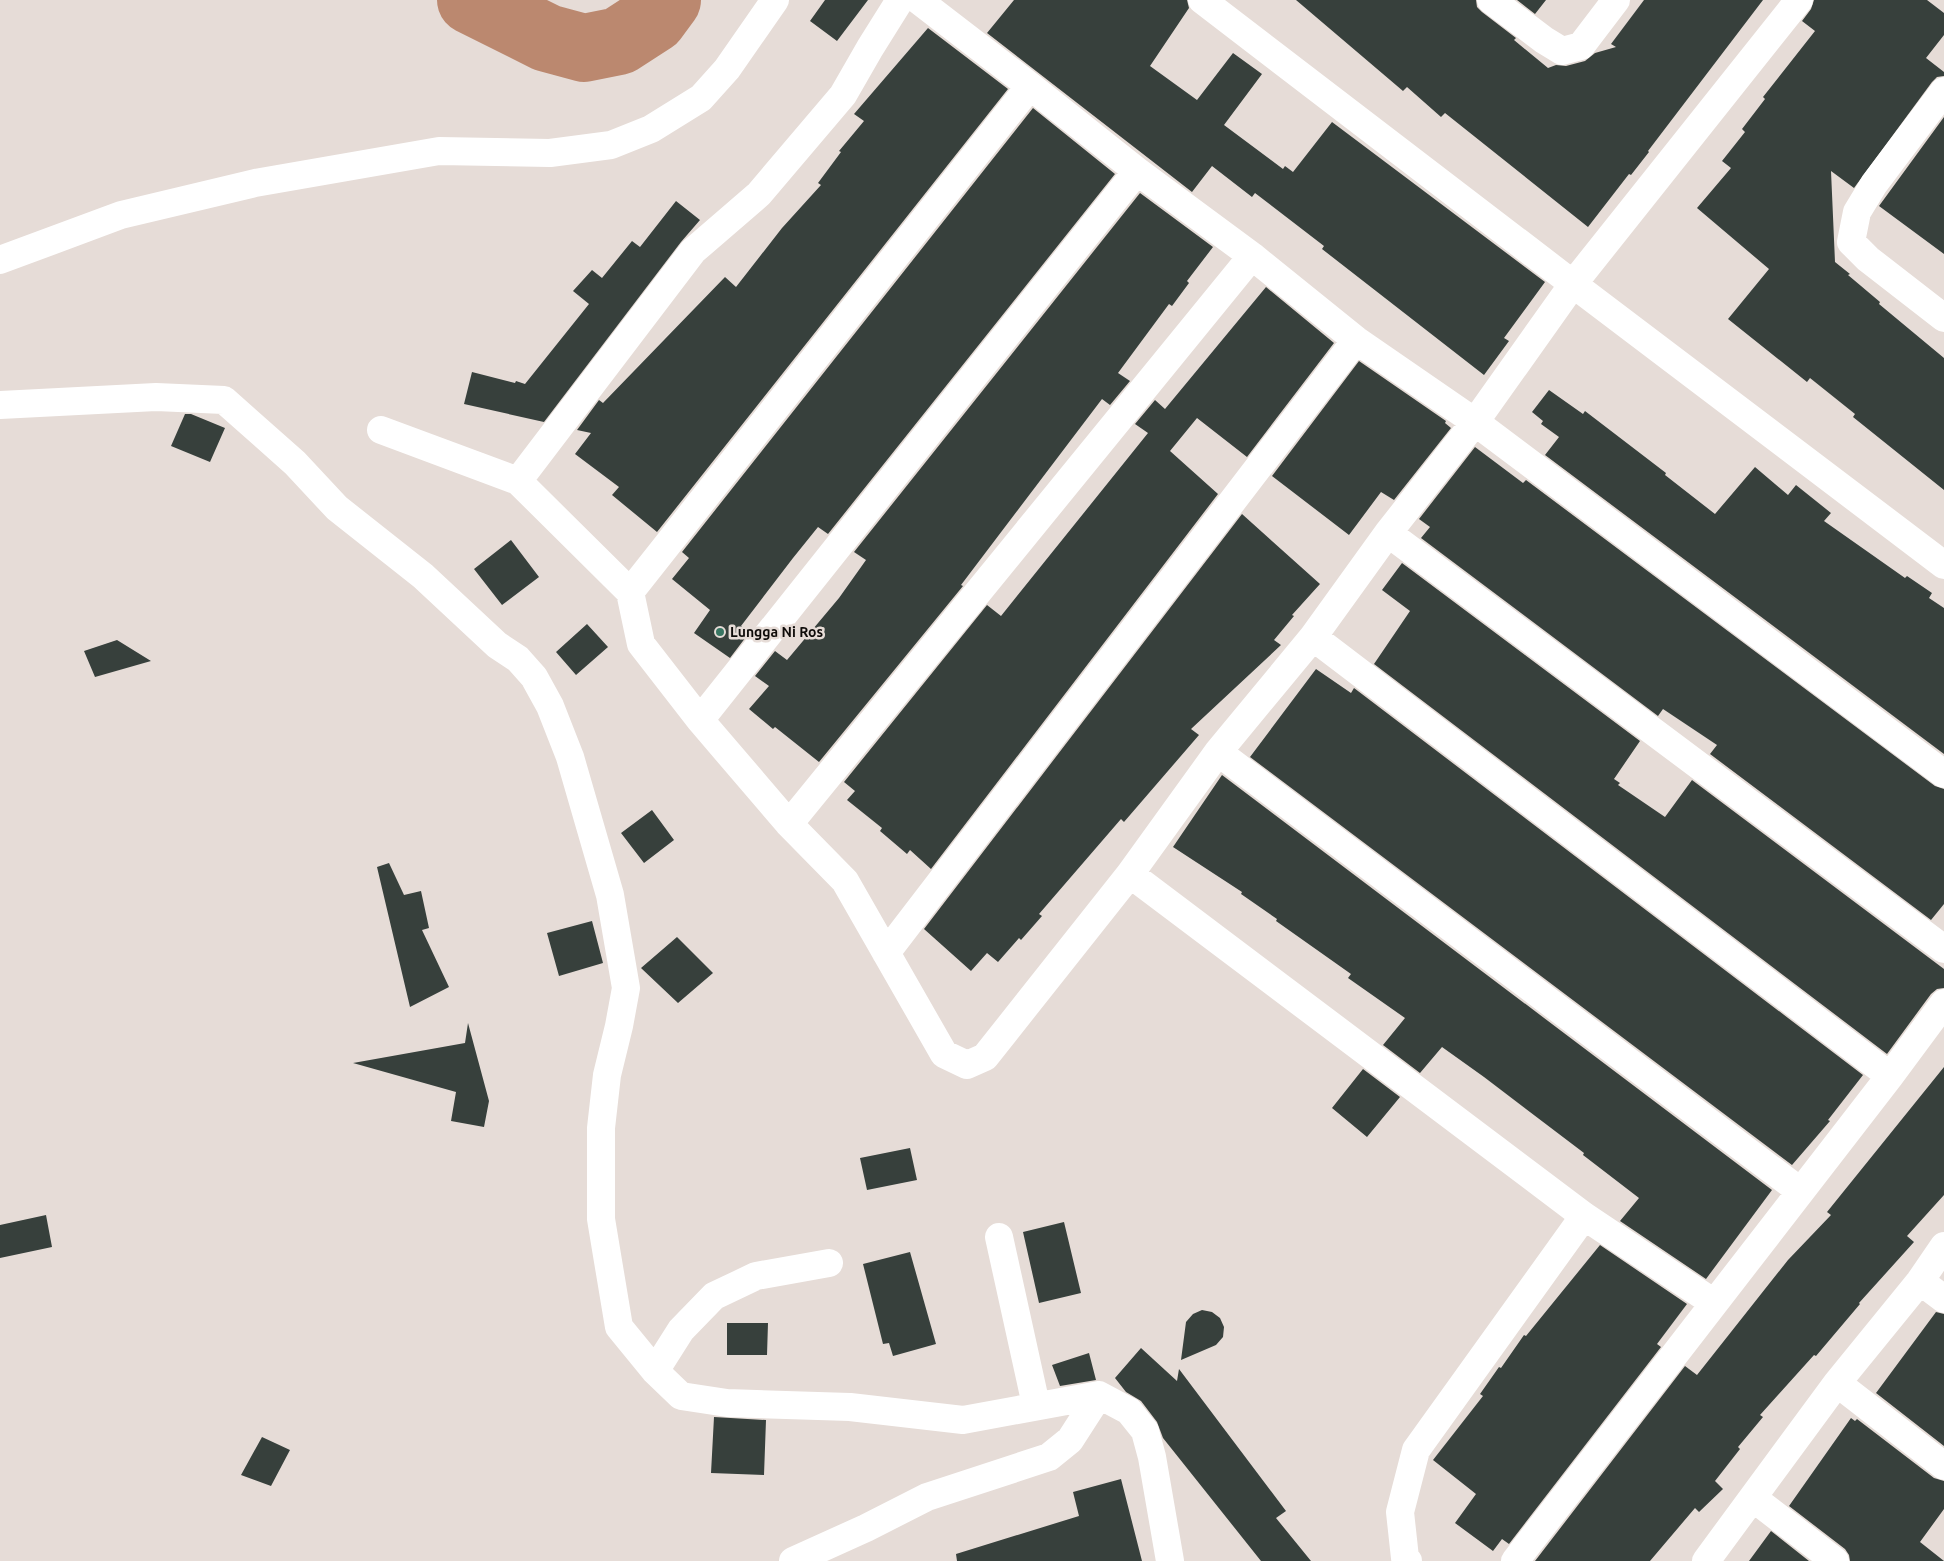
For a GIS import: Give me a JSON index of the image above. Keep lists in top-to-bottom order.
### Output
{
  "places": ["Lungga Ni Ros"]
}
